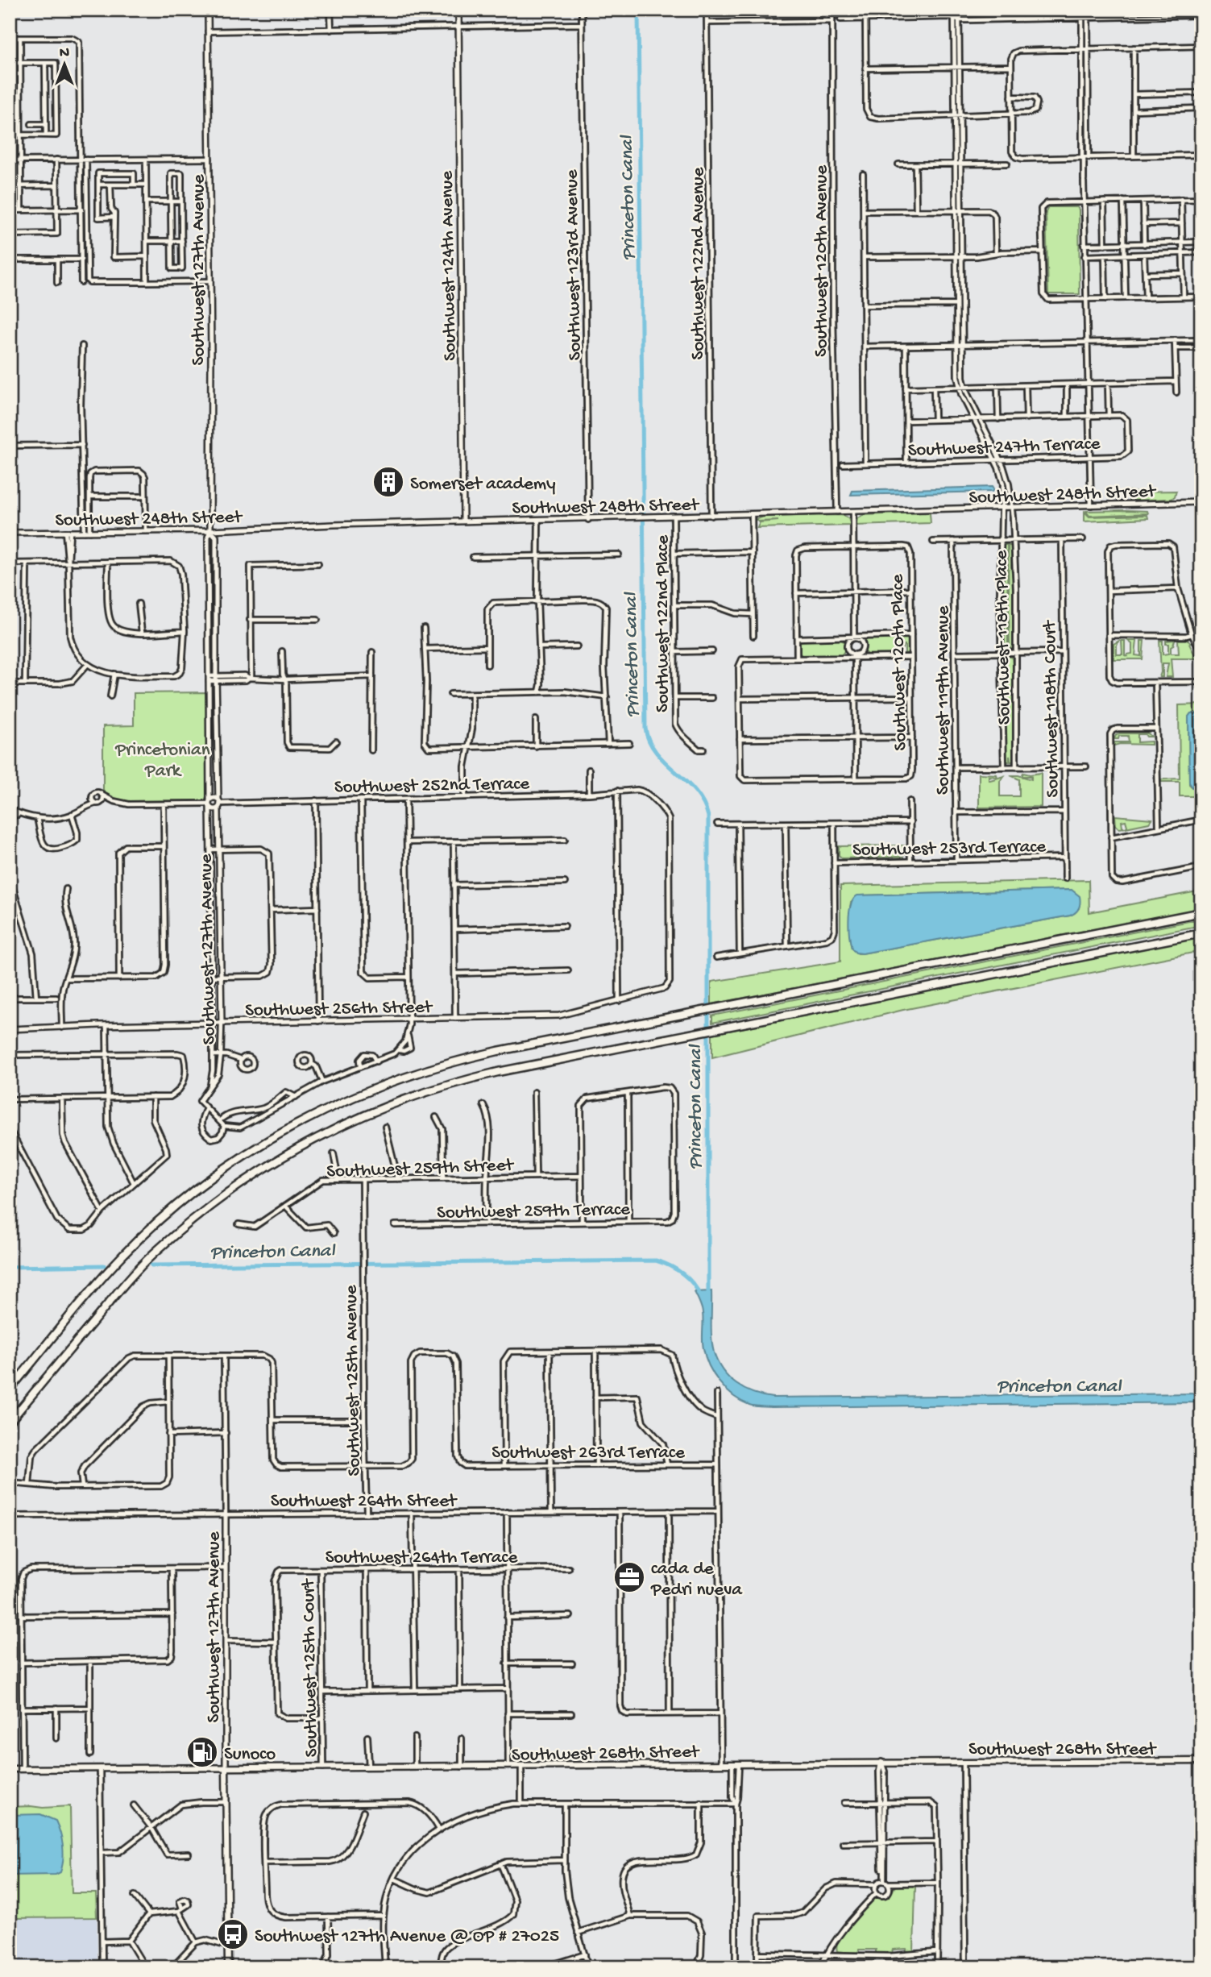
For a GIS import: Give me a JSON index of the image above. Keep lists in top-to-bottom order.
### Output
{
  "streets": {
    "main road": ["Southwest 127th Avenue", "Southwest 268th Street"],
    "street": [
      "Southwest 120th Avenue",
      "Southwest 122nd Avenue",
      "Southwest 123rd Avenue",
      "Southwest 124th Avenue",
      "Southwest 247th Terrace",
      "Southwest 248th Street",
      "Southwest 122nd Place",
      "Southwest 118th Place",
      "Southwest 120th Place",
      "Southwest 119th Avenue",
      "Southwest 118th Court",
      "Southwest 252nd Terrace",
      "Southwest 253rd Terrace",
      "Southwest 256th Street",
      "Southwest 259th Street",
      "Southwest 259th Terrace",
      "Southwest 125th Avenue",
      "Southwest 263rd Terrace",
      "Southwest 264th Street",
      "Southwest 264th Terrace",
      "Southwest 125th Court"
    ]
  },
  "crossings": [
    ["Southwest 120th Avenue", "Southwest 248th Street"],
    ["Southwest 122nd Avenue", "Southwest 248th Street"],
    ["Southwest 123rd Avenue", "Southwest 248th Street"],
    ["Southwest 124th Avenue", "Southwest 248th Street"],
    ["Southwest 127th Avenue", "Southwest 248th Street"],
    ["Southwest 127th Avenue", "Southwest 252nd Terrace"],
    ["Southwest 127th Avenue", "Southwest 256th Street"],
    ["Southwest 127th Avenue", "Southwest 264th Street"],
    ["Southwest 127th Avenue", "Southwest 268th Street"],
    ["Southwest 247th Terrace", "Southwest 118th Place"],
    ["Southwest 248th Street", "Southwest 122nd Place"],
    ["Southwest 248th Street", "Southwest 118th Place"],
    ["Southwest 119th Avenue", "Southwest 253rd Terrace"],
    ["Southwest 118th Court", "Southwest 253rd Terrace"],
    ["Southwest 252nd Terrace", "Southwest 256th Street"],
    ["Southwest 259th Street", "Southwest 125th Avenue"],
    ["Southwest 125th Avenue", "Southwest 263rd Terrace"],
    ["Southwest 125th Avenue", "Southwest 264th Street"],
    ["Southwest 264th Terrace", "Southwest 125th Court"],
    ["Southwest 125th Court", "Southwest 268th Street"]
  ],
  "water": ["Princeton Canal"],
  "parks": ["Princetonian Park"],
  "places": {
    "building": ["Somerset academy"],
    "office": ["cada de Pedri nueva"],
    "fuel station": ["Sunoco"],
    "bus stop": ["Southwest 127th Avenue @ OP # 27025"]
  },
  "north": "top"
}
